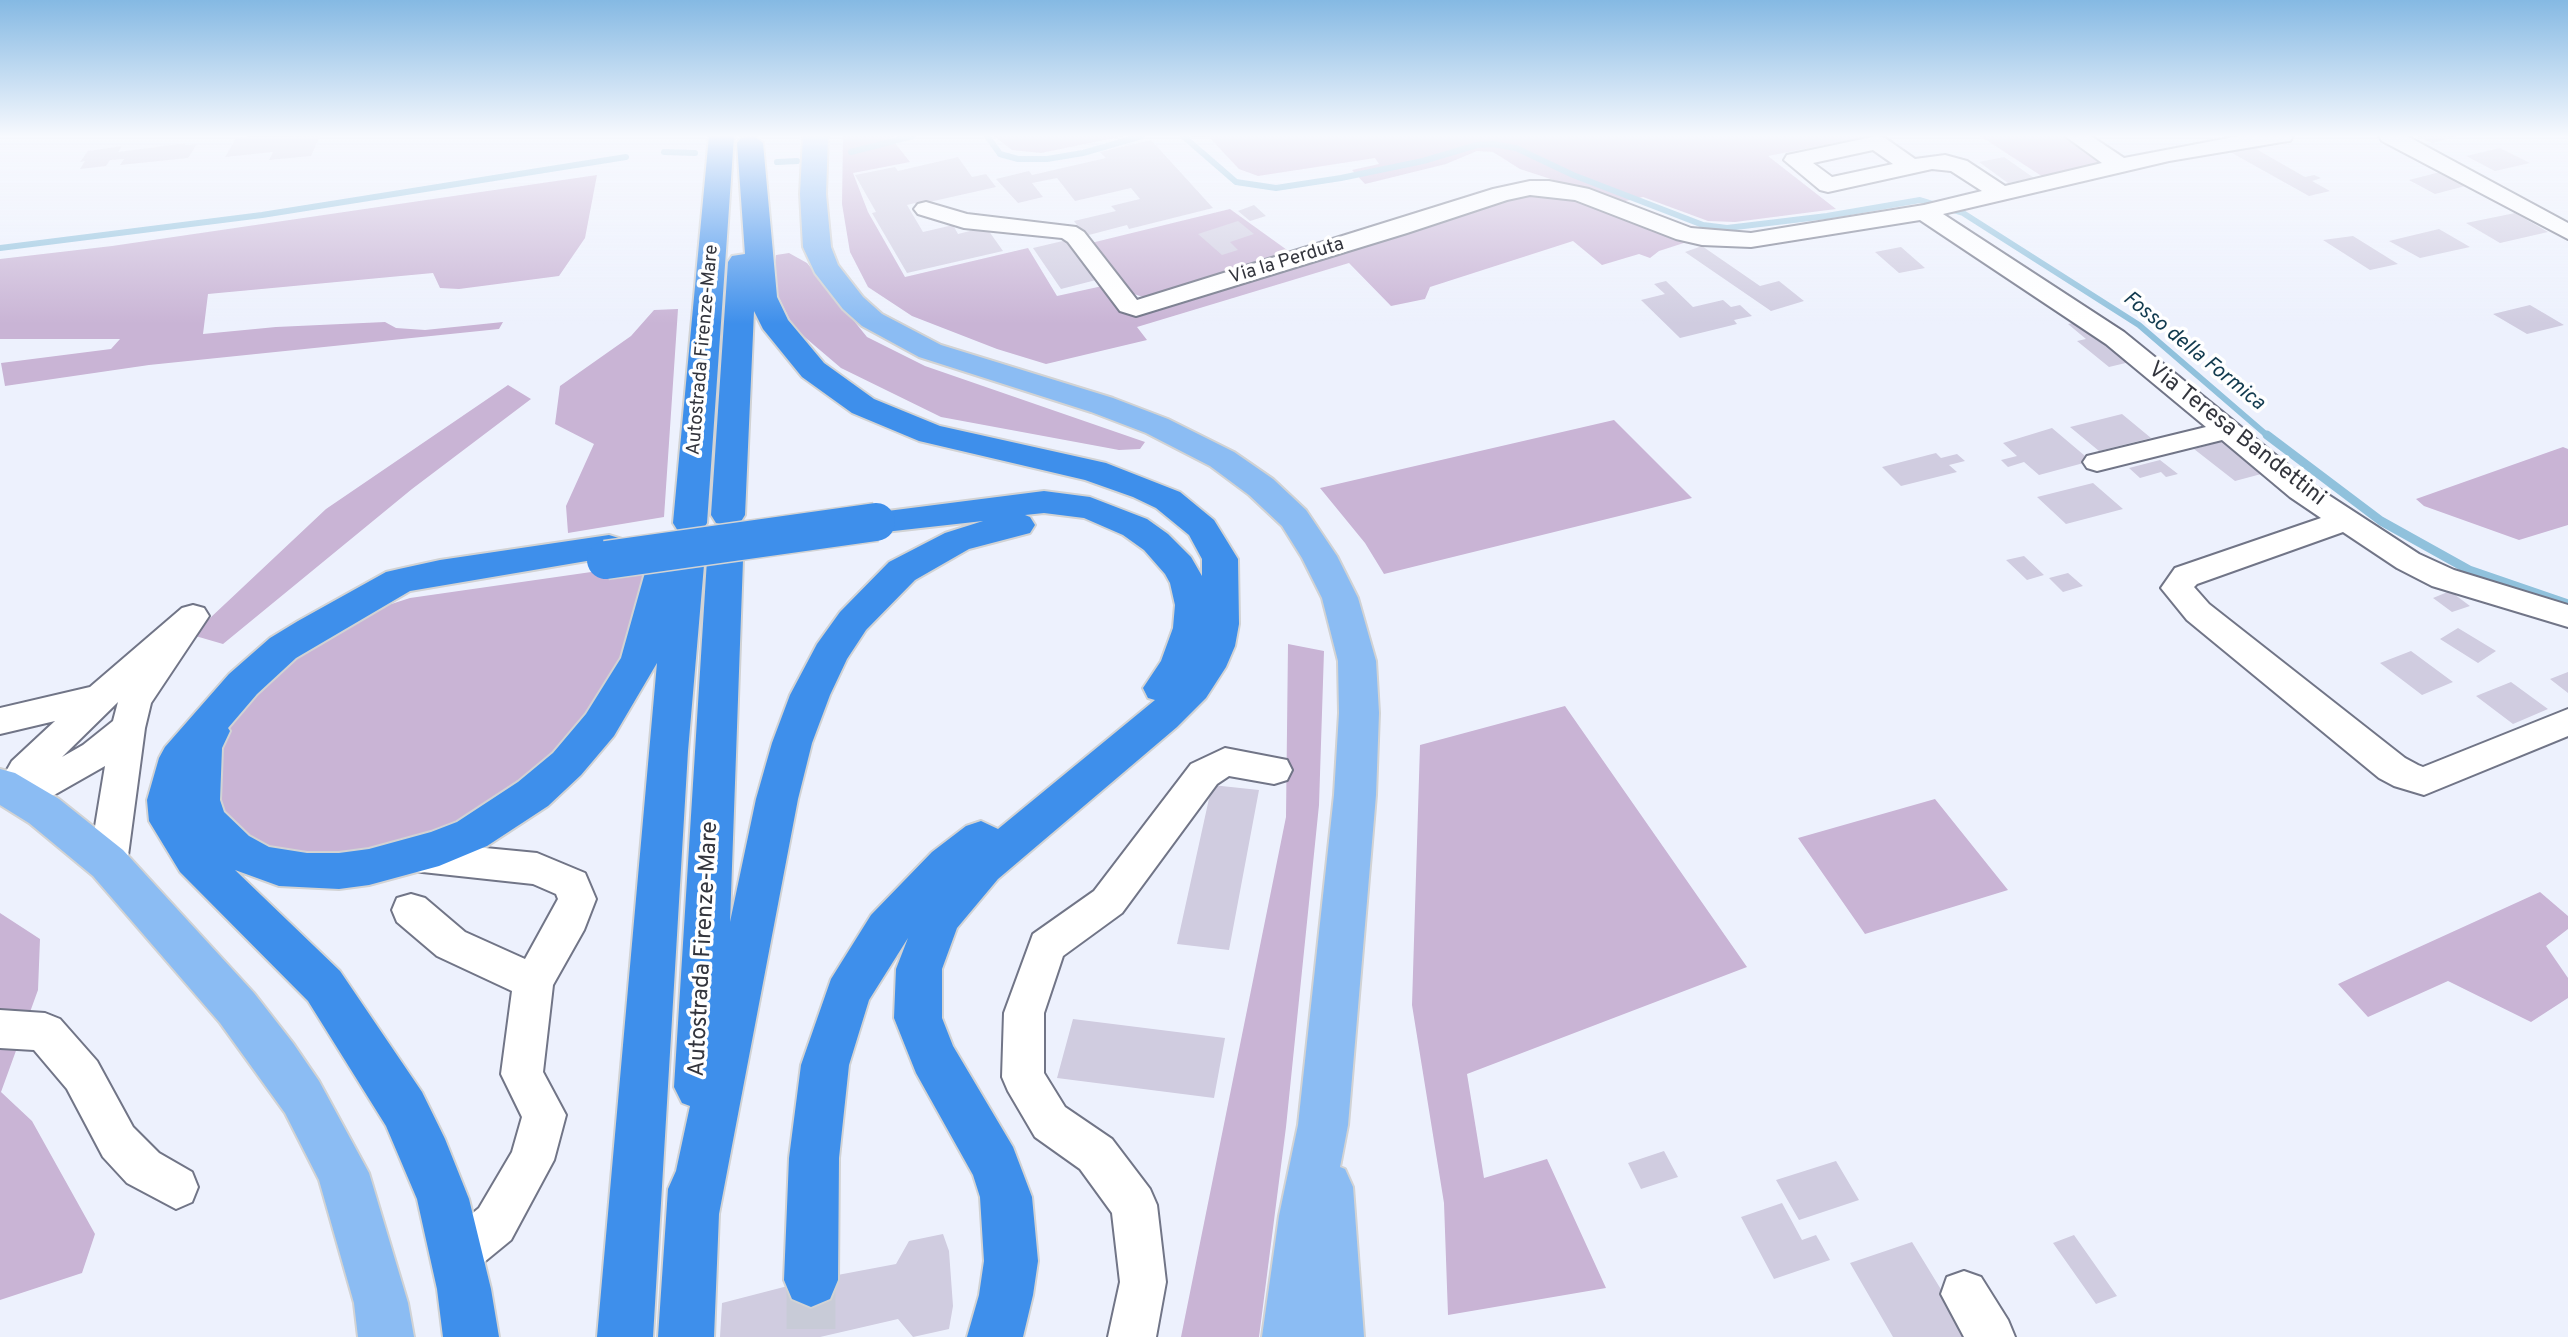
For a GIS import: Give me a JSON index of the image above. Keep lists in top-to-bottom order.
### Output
{
  "streets": {
    "highway": ["Autostrada Firenze-Mare"],
    "street": ["Via la Perduta", "Via Teresa Bandettini"]
  },
  "crossings": [
    ["Via la Perduta", "Via Teresa Bandettini"]
  ],
  "water": ["Fosso della Formica"]
}
